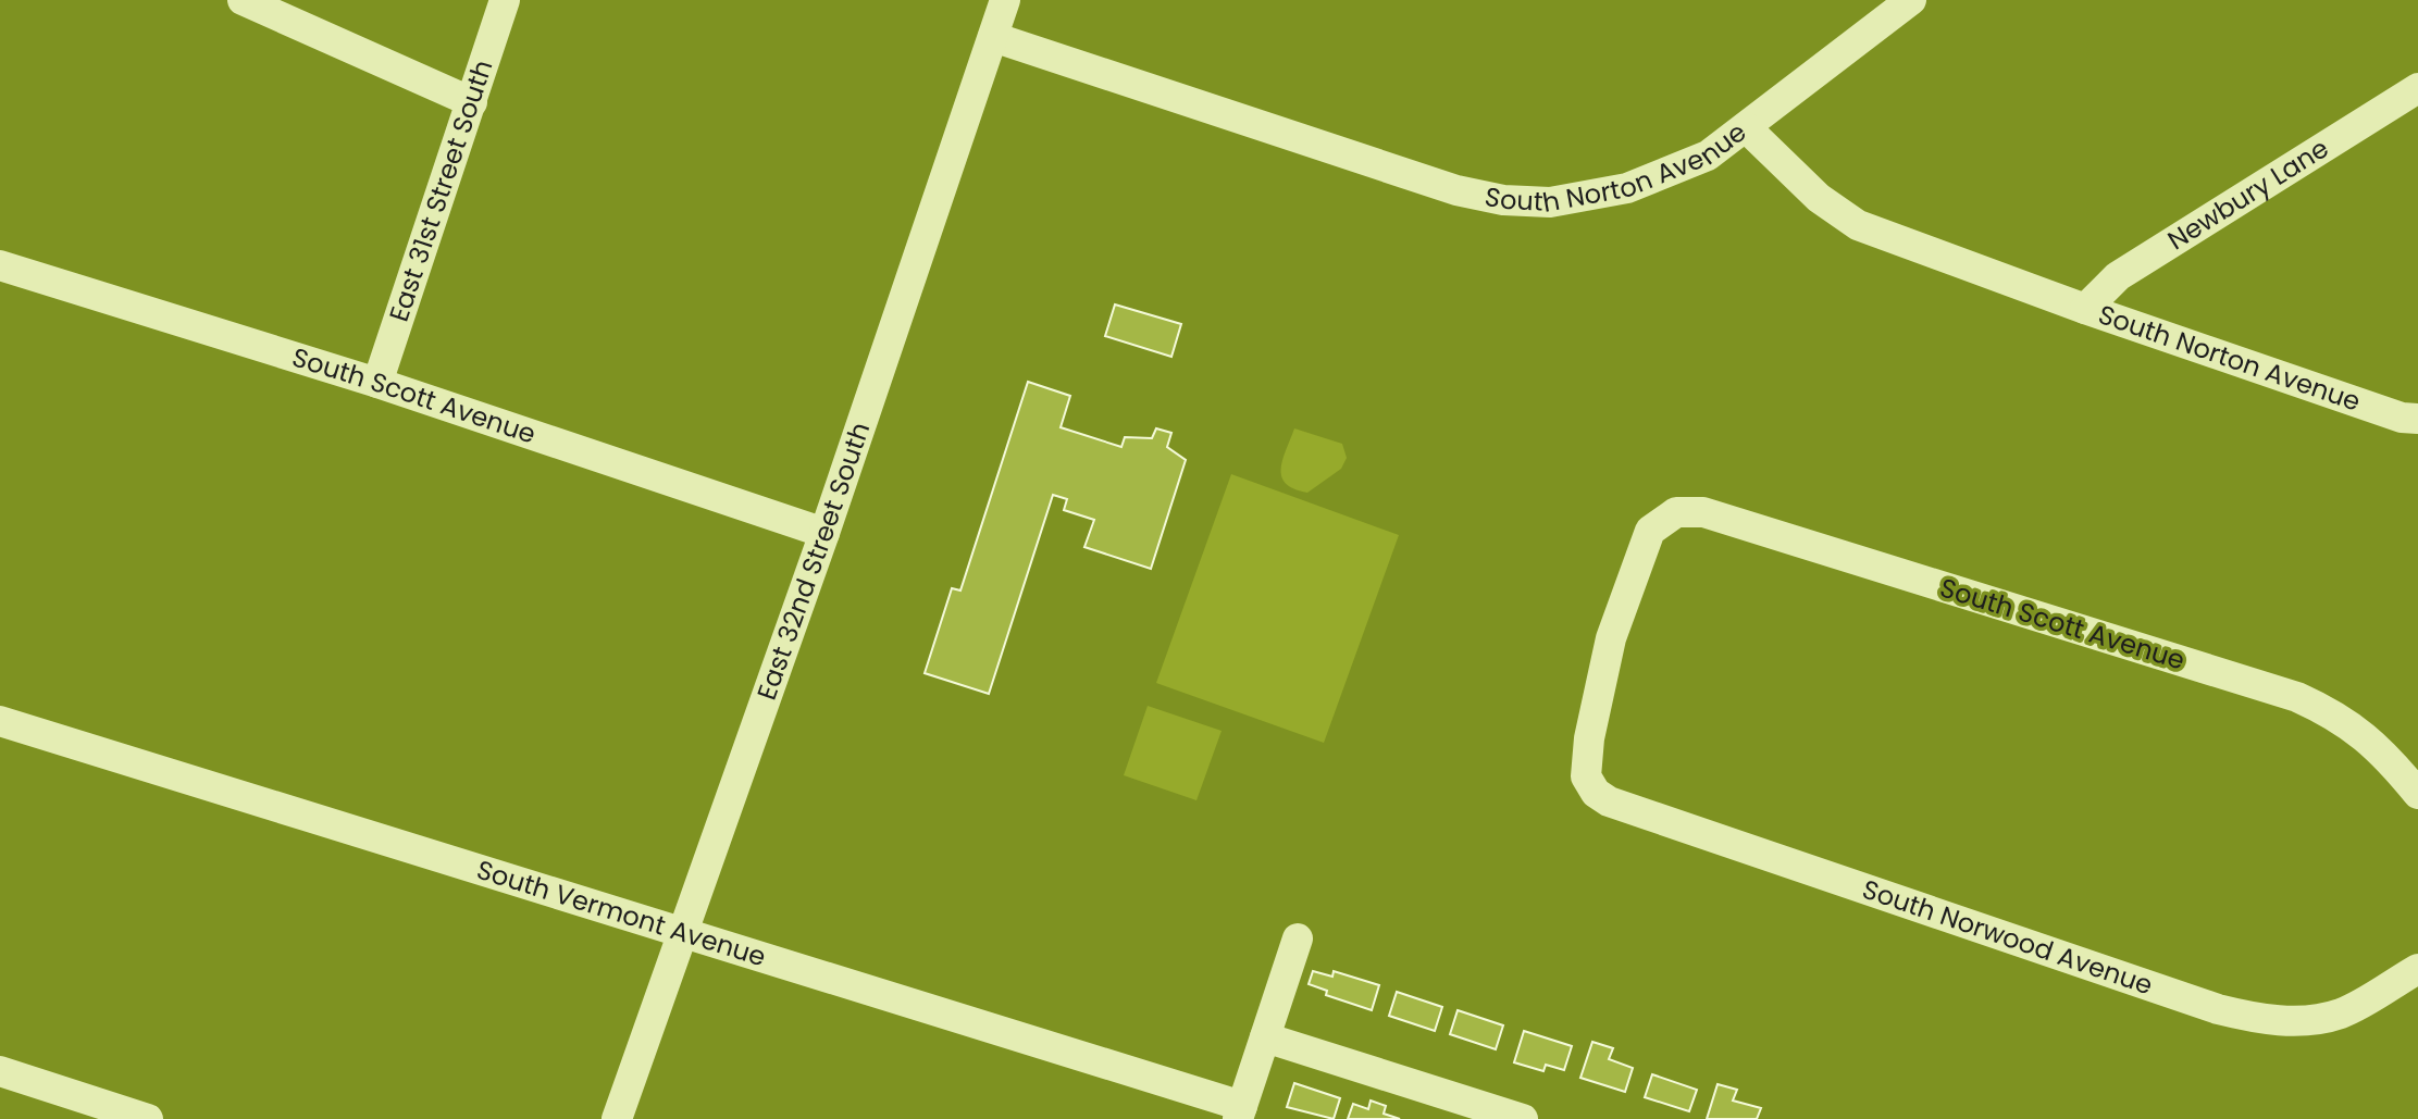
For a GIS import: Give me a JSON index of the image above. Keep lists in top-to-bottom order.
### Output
{
  "streets": {
    "street": [
      "South Norton Avenue",
      "East 31st Street South",
      "Newbury Lane",
      "South Scott Avenue",
      "East 32nd Street South",
      "South Vermont Avenue",
      "South Norwood Avenue"
    ]
  },
  "crossings": [
    ["South Norton Avenue", "Newbury Lane"],
    ["South Norton Avenue", "East 32nd Street South"],
    ["East 31st Street South", "South Scott Avenue"],
    ["South Scott Avenue", "East 32nd Street South"],
    ["South Scott Avenue", "South Norwood Avenue"],
    ["East 32nd Street South", "South Vermont Avenue"]
  ]
}
